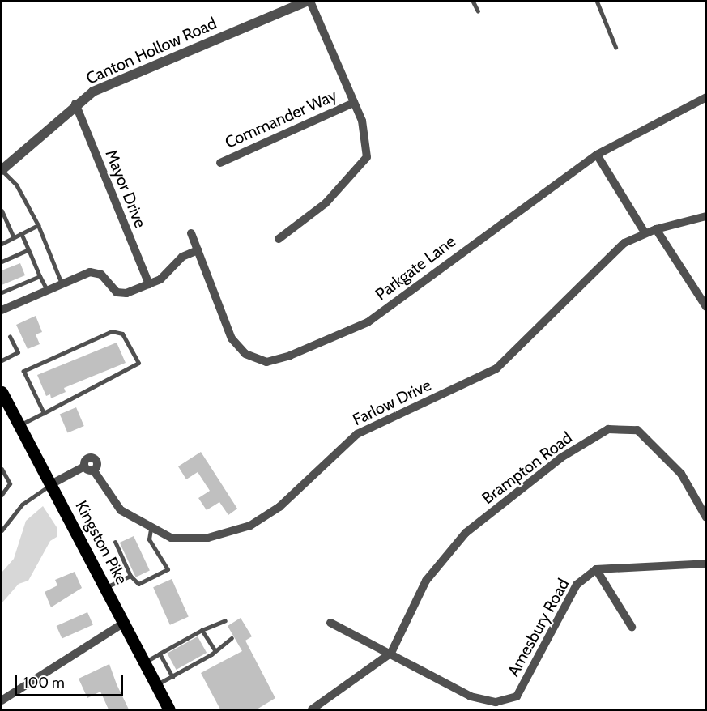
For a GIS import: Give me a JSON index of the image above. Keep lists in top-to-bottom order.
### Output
{
  "streets": {
    "main road": ["Kingston Pike"],
    "street": [
      "Canton Hollow Road",
      "Commander Way",
      "Mayor Drive",
      "Parkgate Lane",
      "Farlow Drive",
      "Brampton Road",
      "Amesbury Road"
    ]
  },
  "crossings": [
    ["Canton Hollow Road", "Mayor Drive"],
    ["Farlow Drive", "Kingston Pike"],
    ["Brampton Road", "Amesbury Road"]
  ],
  "scale_bar": "100 m"
}
